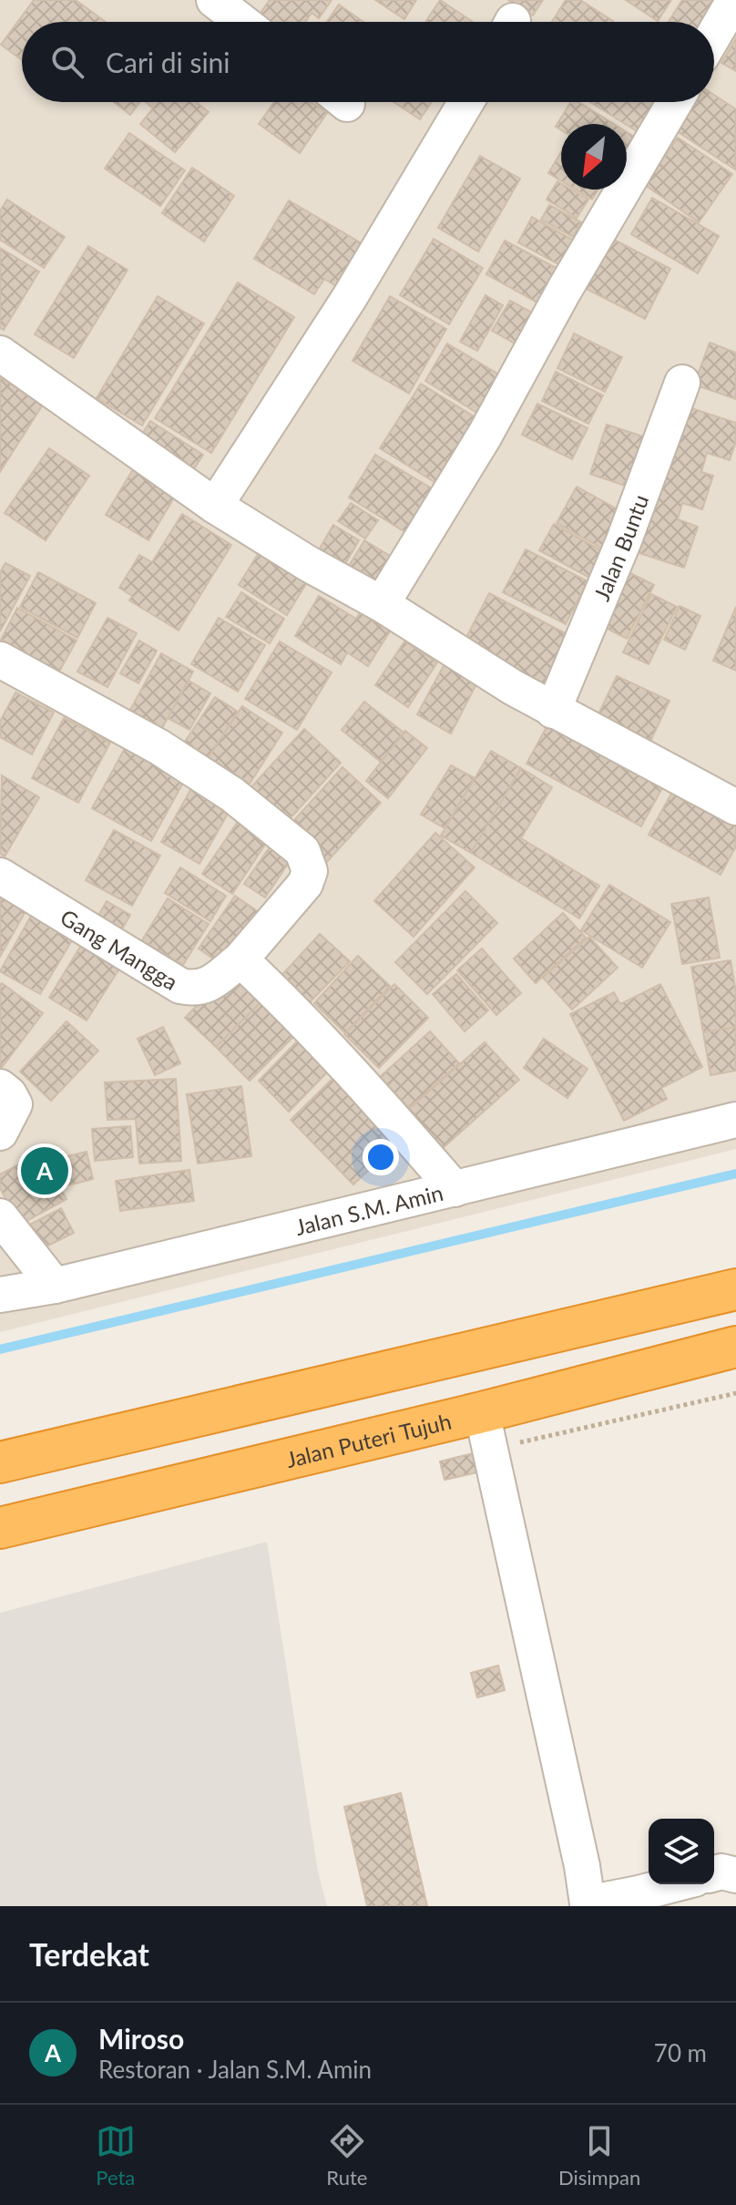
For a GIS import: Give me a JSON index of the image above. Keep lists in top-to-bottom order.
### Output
{
  "streets": {
    "highway": ["Jalan Puteri Tujuh"],
    "street": ["Jalan Buntu", "Gang Mangga", "Jalan S.M. Amin"]
  },
  "north": "bottom left",
  "page": {
    "search": "Cari di sini",
    "pins": "A",
    "heading": "Terdekat",
    "list": [
      {
        "mark": "A",
        "name": "Miroso",
        "note": "Restoran · Jalan S.M. Amin",
        "value": "70 m"
      }
    ],
    "nav": ["Peta", "Rute", "Disimpan"]
  }
}
